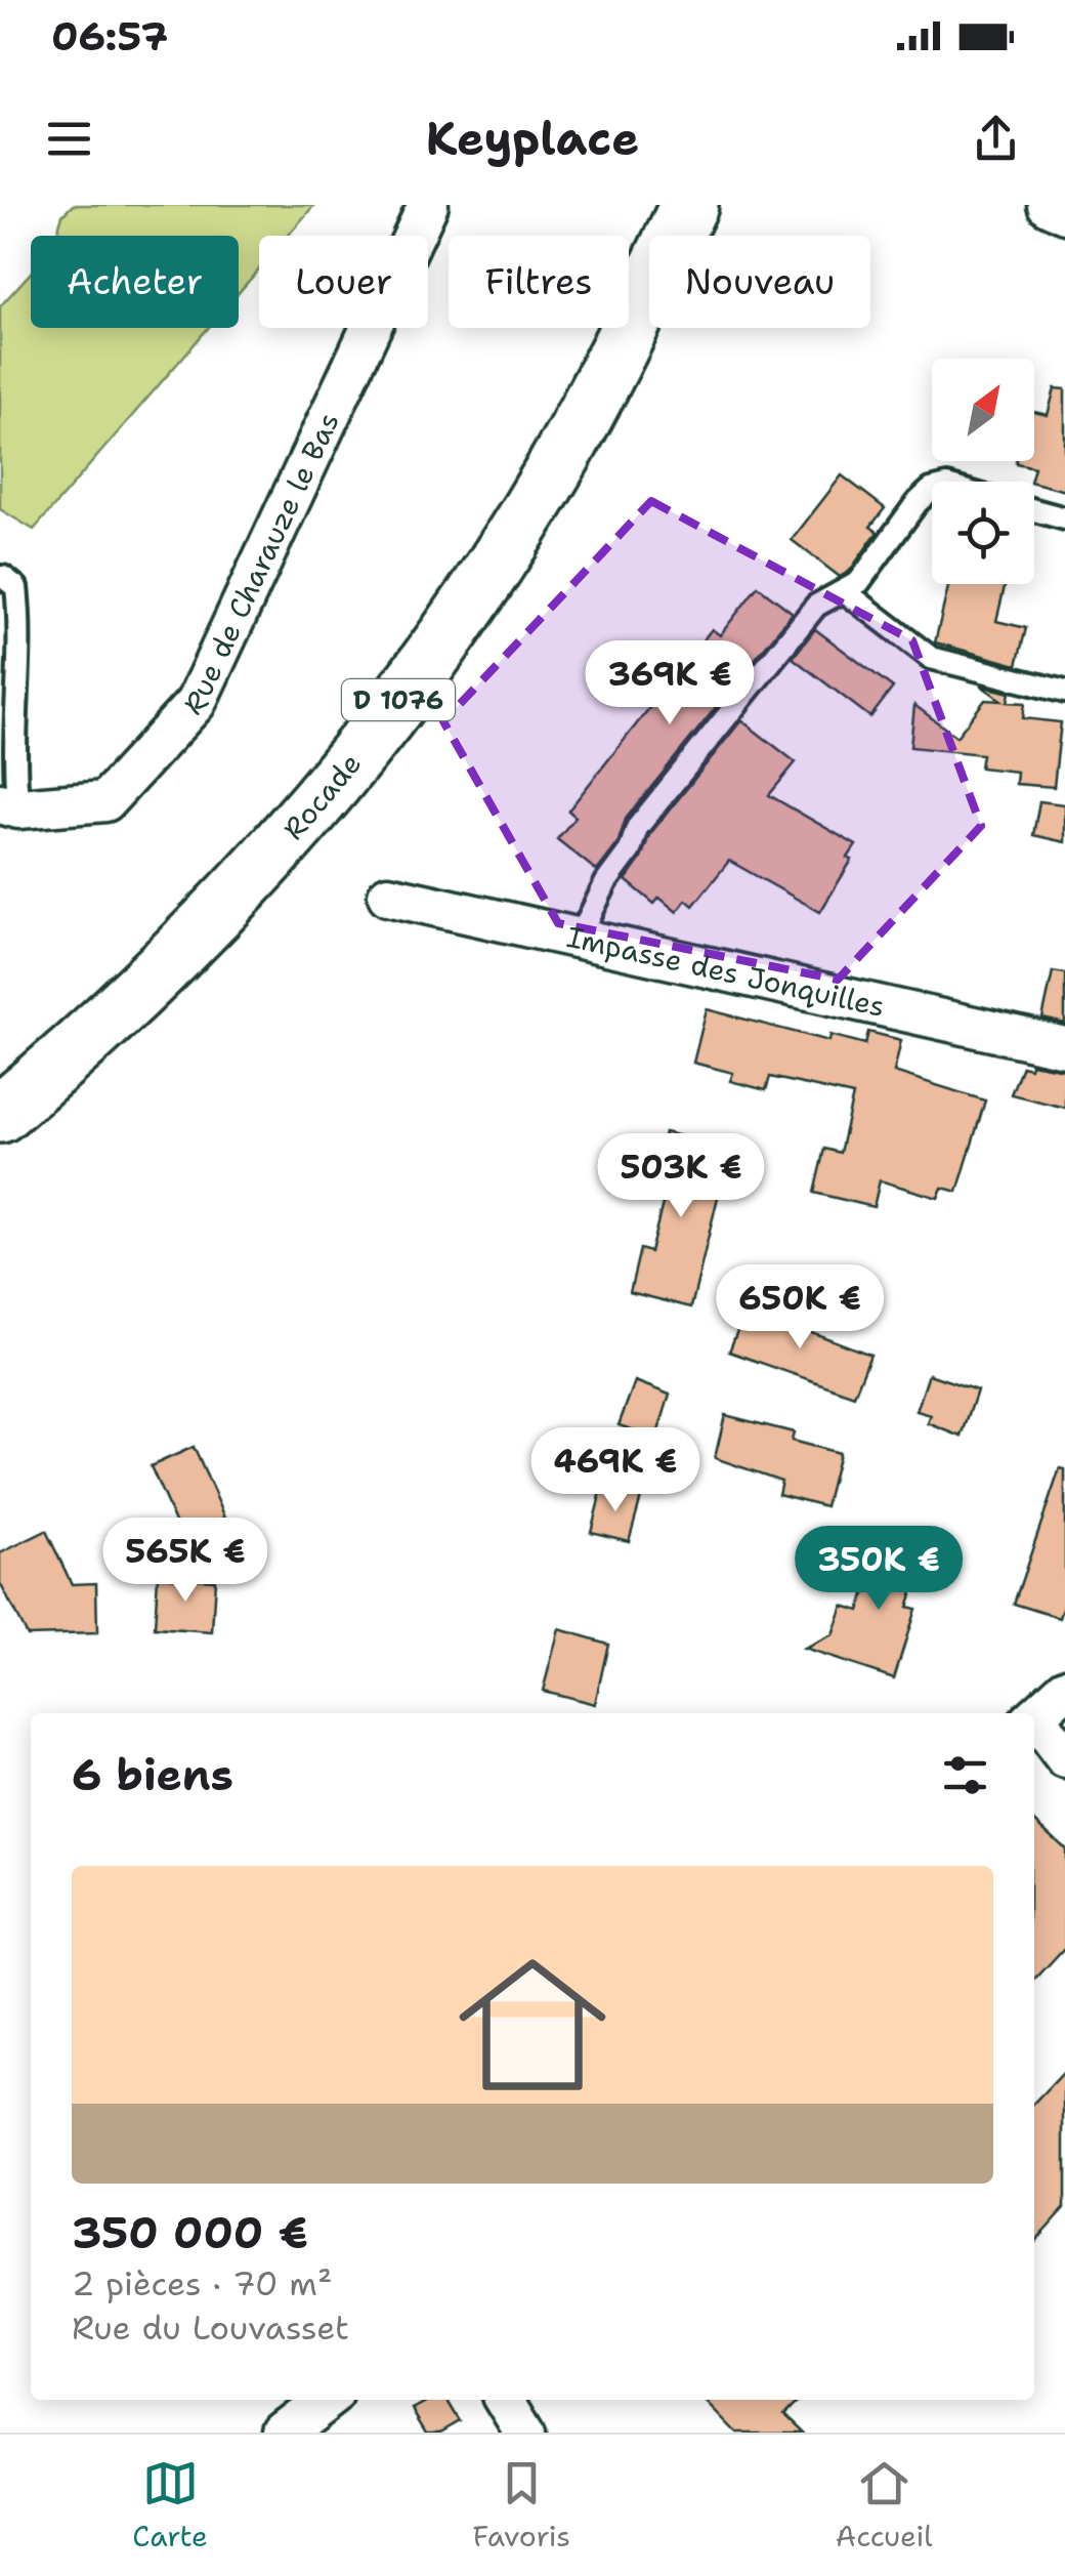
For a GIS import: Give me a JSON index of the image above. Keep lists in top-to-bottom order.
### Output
{
  "streets": {
    "main road": ["D 1076", "Rocade"],
    "street": ["Rue de Charauze le Bas", "Impasse des Jonquilles"]
  },
  "north": "top right",
  "page": {
    "status": "06:57",
    "header": "Keyplace",
    "chip": [
      "Acheter",
      "Louer",
      "Filtres",
      "Nouveau"
    ],
    "price": [
      "369K €",
      "503K €",
      "650K €",
      "469K €",
      "565K €",
      "350K €"
    ],
    "heading": "6 biens",
    "list": [
      {
        "name": "350 000 €",
        "note": "2 pièces · 70 m² · Rue du Louvasset"
      }
    ],
    "tabs": ["Carte", "Favoris", "Accueil"]
  }
}
